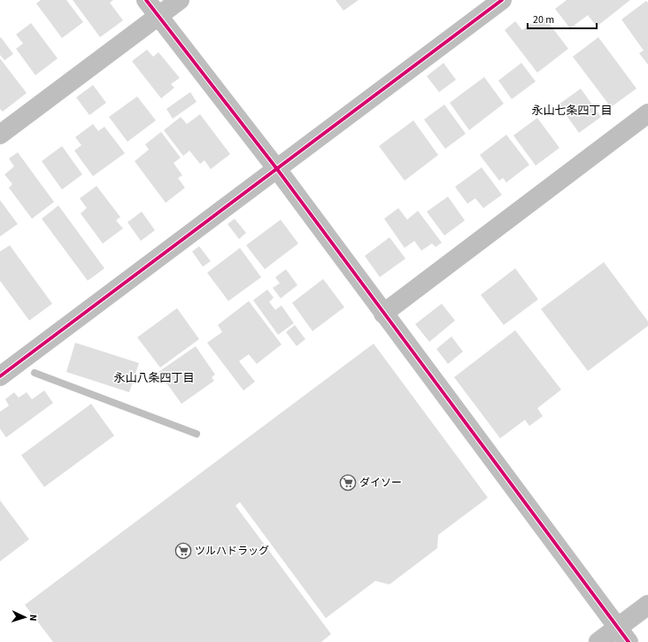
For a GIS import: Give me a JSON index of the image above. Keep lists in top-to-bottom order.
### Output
{
  "districts": ["永山七条四丁目", "永山八条四丁目"],
  "places": {
    "supermarket": ["ダイソー", "ツルハドラッグ"]
  },
  "scale_bar": "20 m",
  "north": "right"
}
